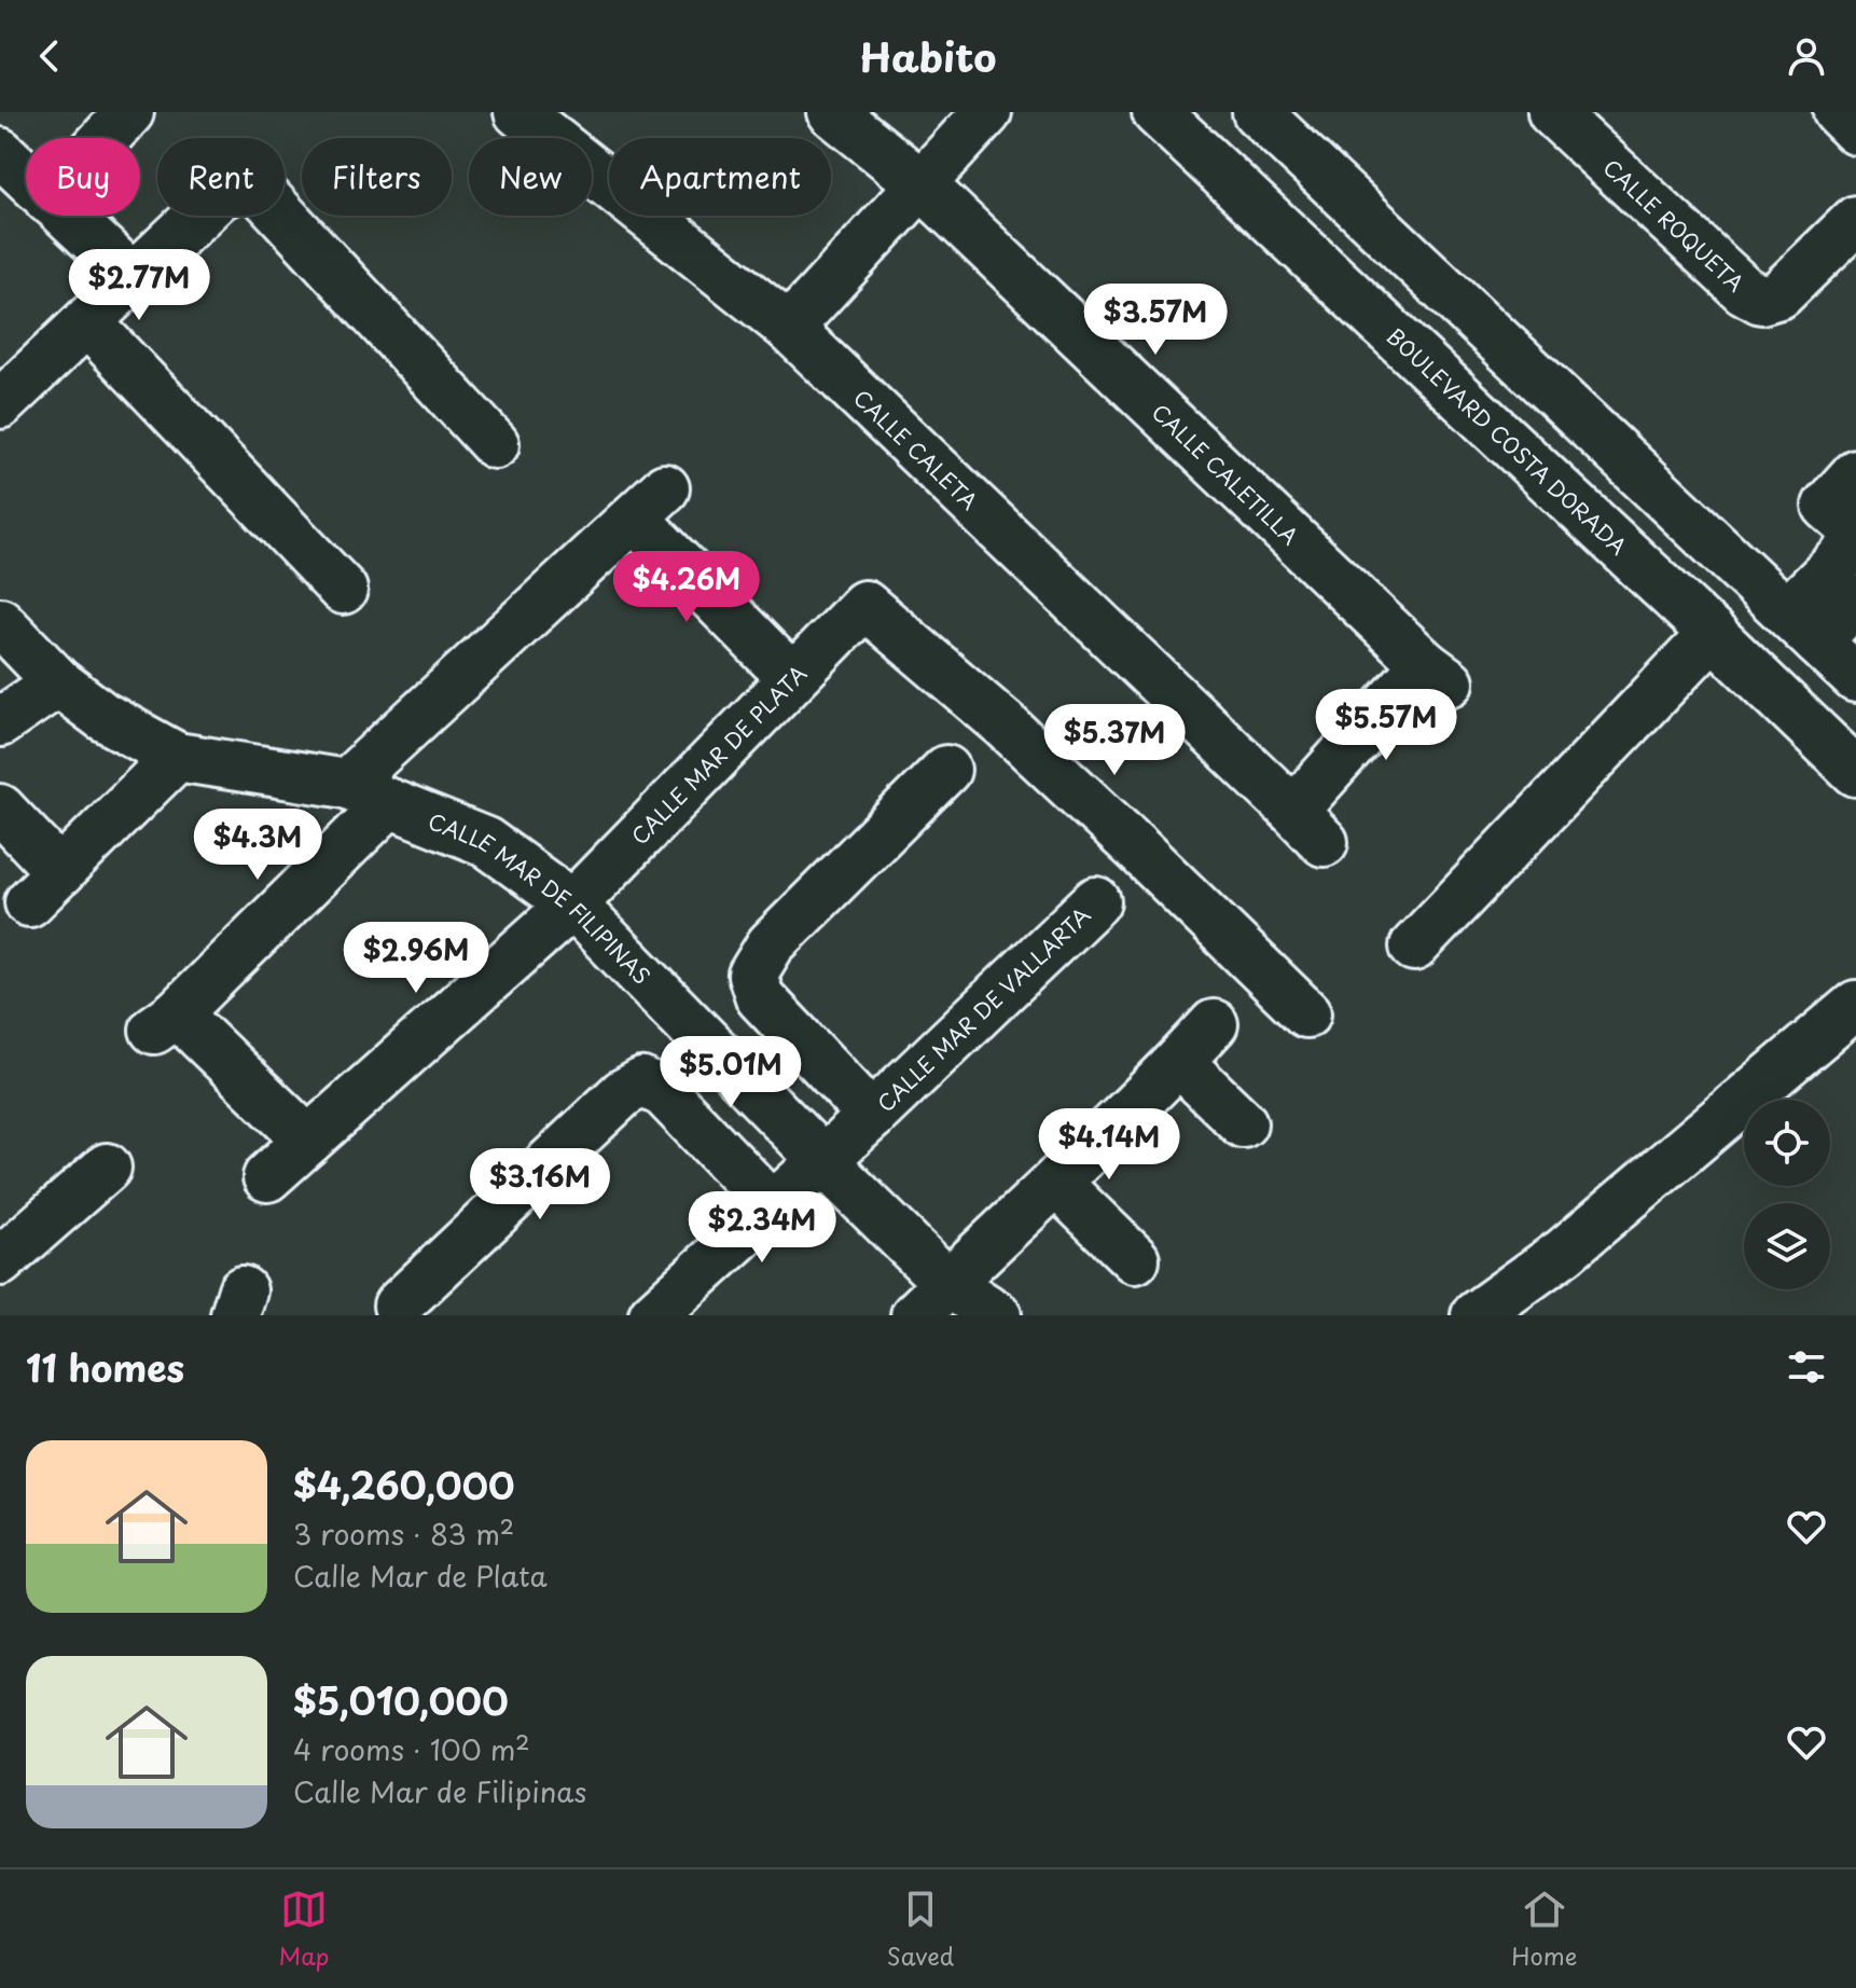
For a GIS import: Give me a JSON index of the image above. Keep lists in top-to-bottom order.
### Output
{
  "streets": {
    "street": [
      "CALLE ROQUETA",
      "BOULEVARD COSTA DORADA",
      "CALLE CALETA",
      "CALLE CALETILLA",
      "CALLE MAR DE PLATA",
      "CALLE MAR DE FILIPINAS",
      "CALLE MAR DE VALLARTA"
    ]
  },
  "crossings": [
    ["CALLE CALETA", "CALLE CALETILLA"],
    ["CALLE MAR DE PLATA", "CALLE MAR DE FILIPINAS"],
    ["CALLE MAR DE FILIPINAS", "CALLE MAR DE VALLARTA"]
  ],
  "page": {
    "header": "Habito",
    "chip": [
      "Buy",
      "Rent",
      "Filters",
      "New",
      "Apartment"
    ],
    "price": [
      "$2.77M",
      "$3.57M",
      "$4.26M",
      "$5.57M",
      "$5.37M",
      "$4.3M",
      "$2.96M",
      "$5.01M",
      "$4.14M",
      "$3.16M",
      "$2.34M"
    ],
    "heading": "11 homes",
    "list": [
      {
        "name": "$4,260,000",
        "note": "3 rooms · 83 m² · Calle Mar de Plata"
      },
      {
        "name": "$5,010,000",
        "note": "4 rooms · 100 m² · Calle Mar de Filipinas"
      }
    ],
    "tabs": ["Map", "Saved", "Home"]
  }
}
